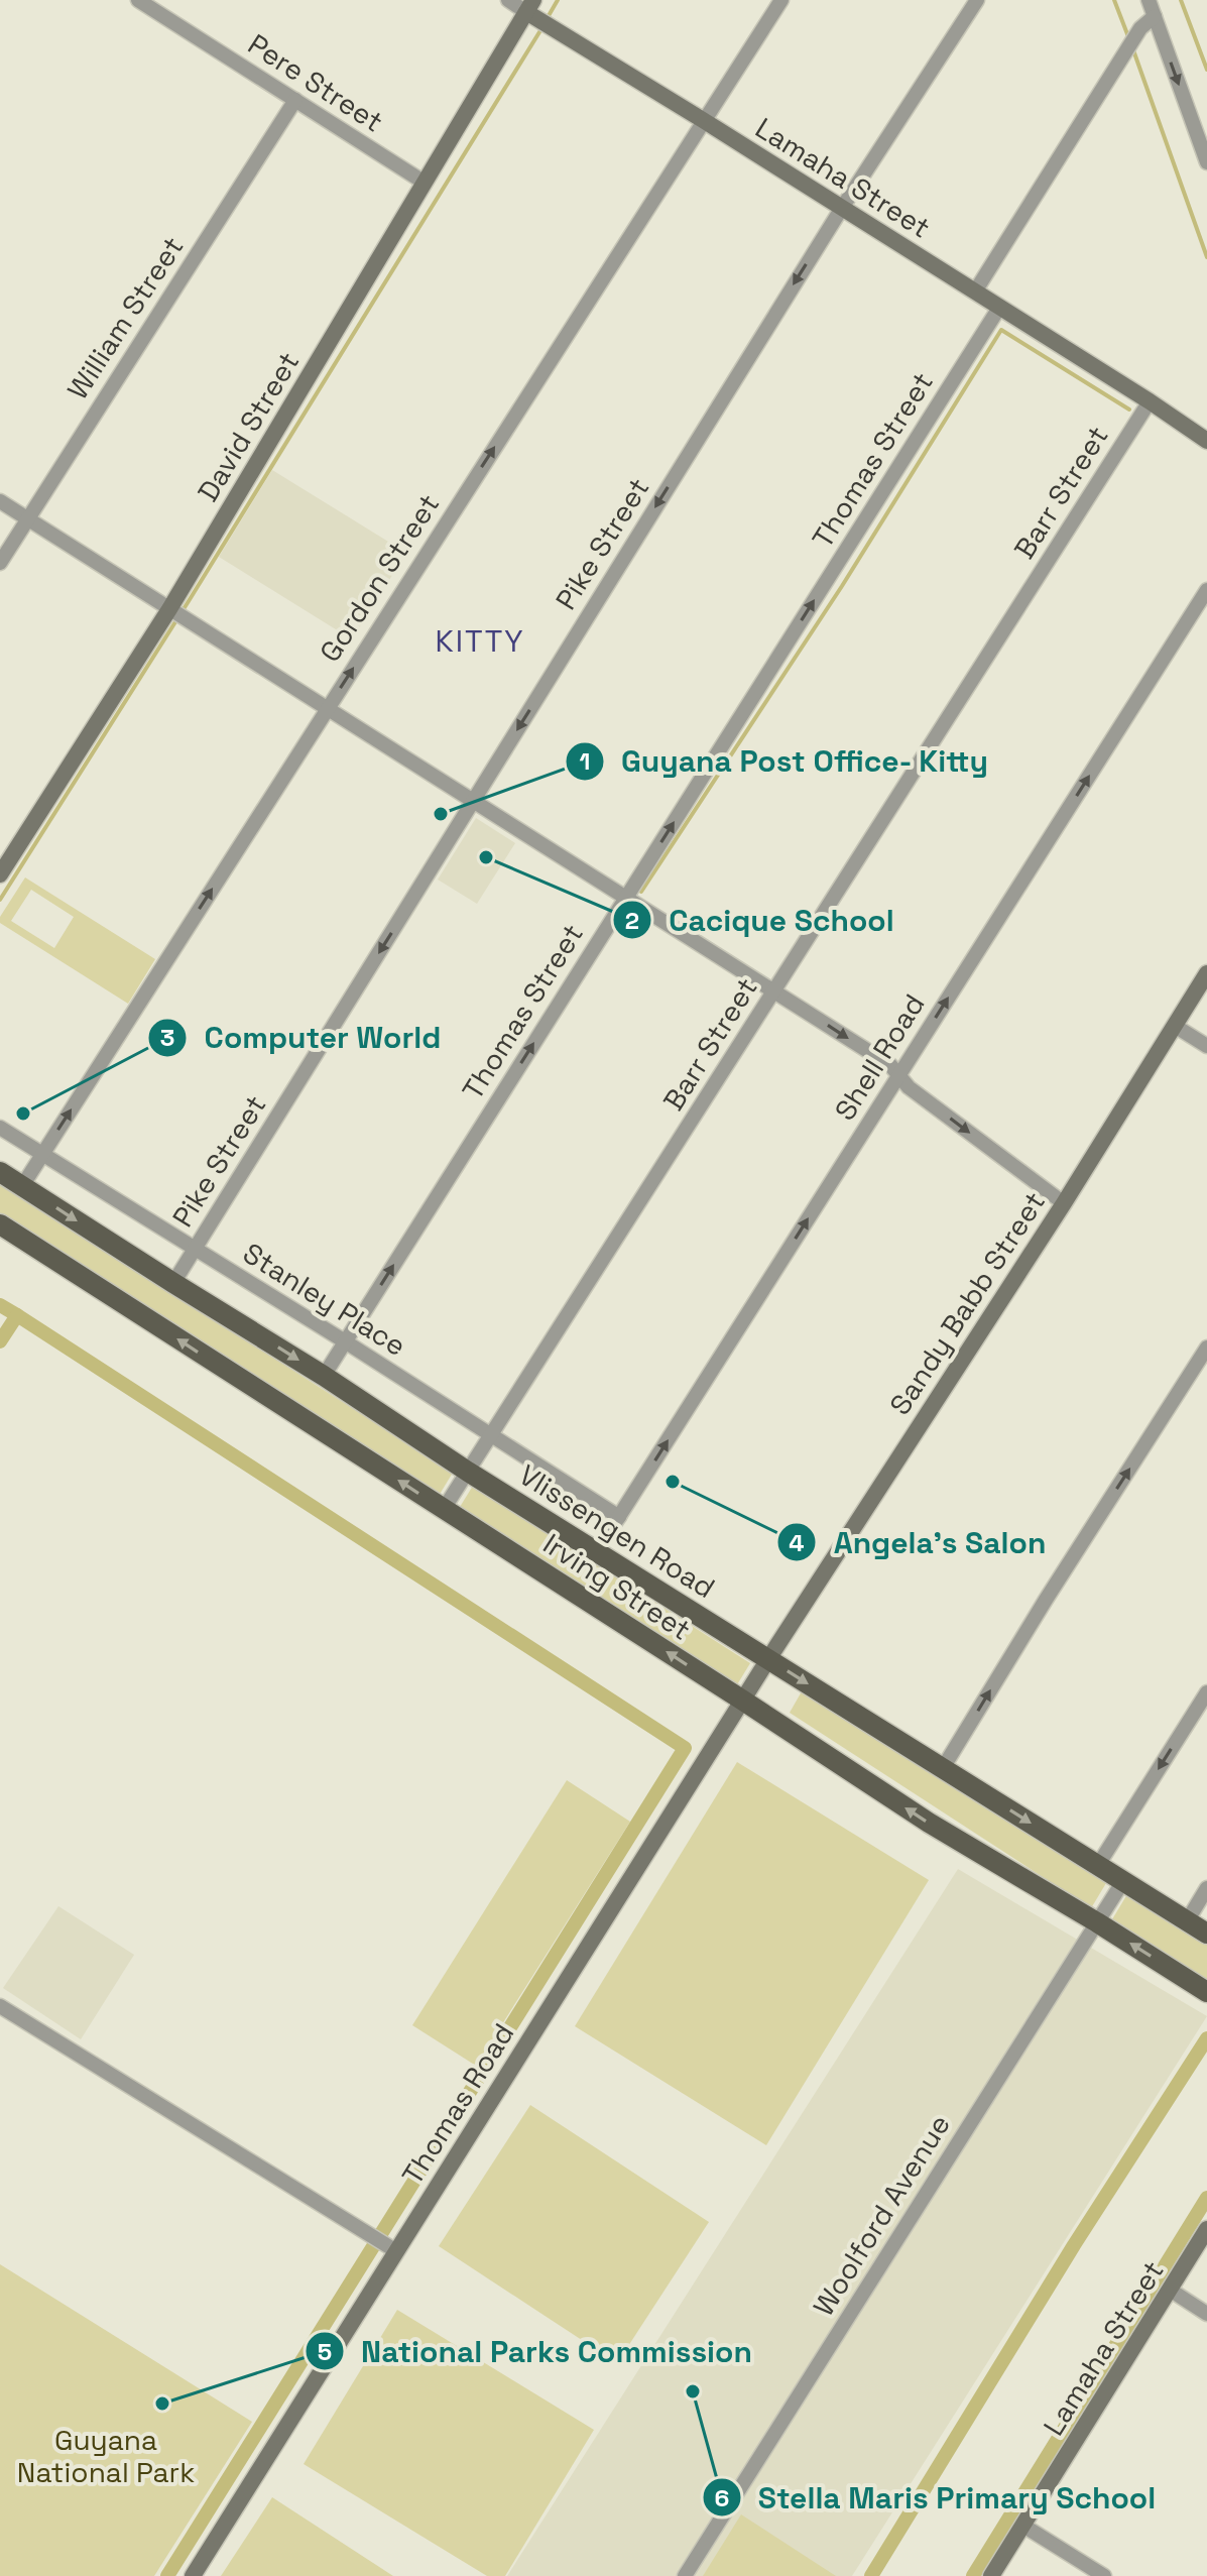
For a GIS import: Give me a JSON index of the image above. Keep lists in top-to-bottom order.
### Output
{
  "streets": {
    "main road": ["Vlissengen Road", "Irving Street"],
    "street": [
      "Pere Street",
      "Lamaha Street",
      "William Street",
      "David Street",
      "Thomas Street",
      "Barr Street",
      "Pike Street",
      "Gordon Street",
      "Shell Road",
      "Stanley Place",
      "Sandy Babb Street",
      "Thomas Road",
      "Woolford Avenue"
    ]
  },
  "crossings": [
    ["Pere Street", "William Street"],
    ["Pere Street", "David Street"],
    ["Lamaha Street", "David Street"],
    ["Lamaha Street", "Thomas Street"],
    ["Lamaha Street", "Barr Street"],
    ["Lamaha Street", "Pike Street"],
    ["Lamaha Street", "Gordon Street"],
    ["Thomas Street", "Stanley Place"],
    ["Thomas Street", "Vlissengen Road"],
    ["Barr Street", "Stanley Place"],
    ["Barr Street", "Vlissengen Road"],
    ["Barr Street", "Irving Street"],
    ["Pike Street", "Stanley Place"],
    ["Pike Street", "Vlissengen Road"],
    ["Gordon Street", "Stanley Place"],
    ["Gordon Street", "Vlissengen Road"],
    ["Shell Road", "Stanley Place"],
    ["Shell Road", "Vlissengen Road"],
    ["Sandy Babb Street", "Vlissengen Road"],
    ["Sandy Babb Street", "Thomas Road"],
    ["Vlissengen Road", "Thomas Road"],
    ["Vlissengen Road", "Woolford Avenue"],
    ["Irving Street", "Thomas Road"],
    ["Irving Street", "Woolford Avenue"]
  ],
  "one_way": [
    "Thomas Street",
    "Pike Street",
    "Gordon Street",
    "Shell Road",
    "Vlissengen Road",
    "Irving Street"
  ],
  "districts": ["KITTY"],
  "parks": ["Guyana National Park"],
  "places": [
    "Guyana Post Office- Kitty",
    "Cacique School",
    "Computer World",
    "Angela's Salon",
    "Stella Maris Primary School",
    "National Parks Commission"
  ]
}
